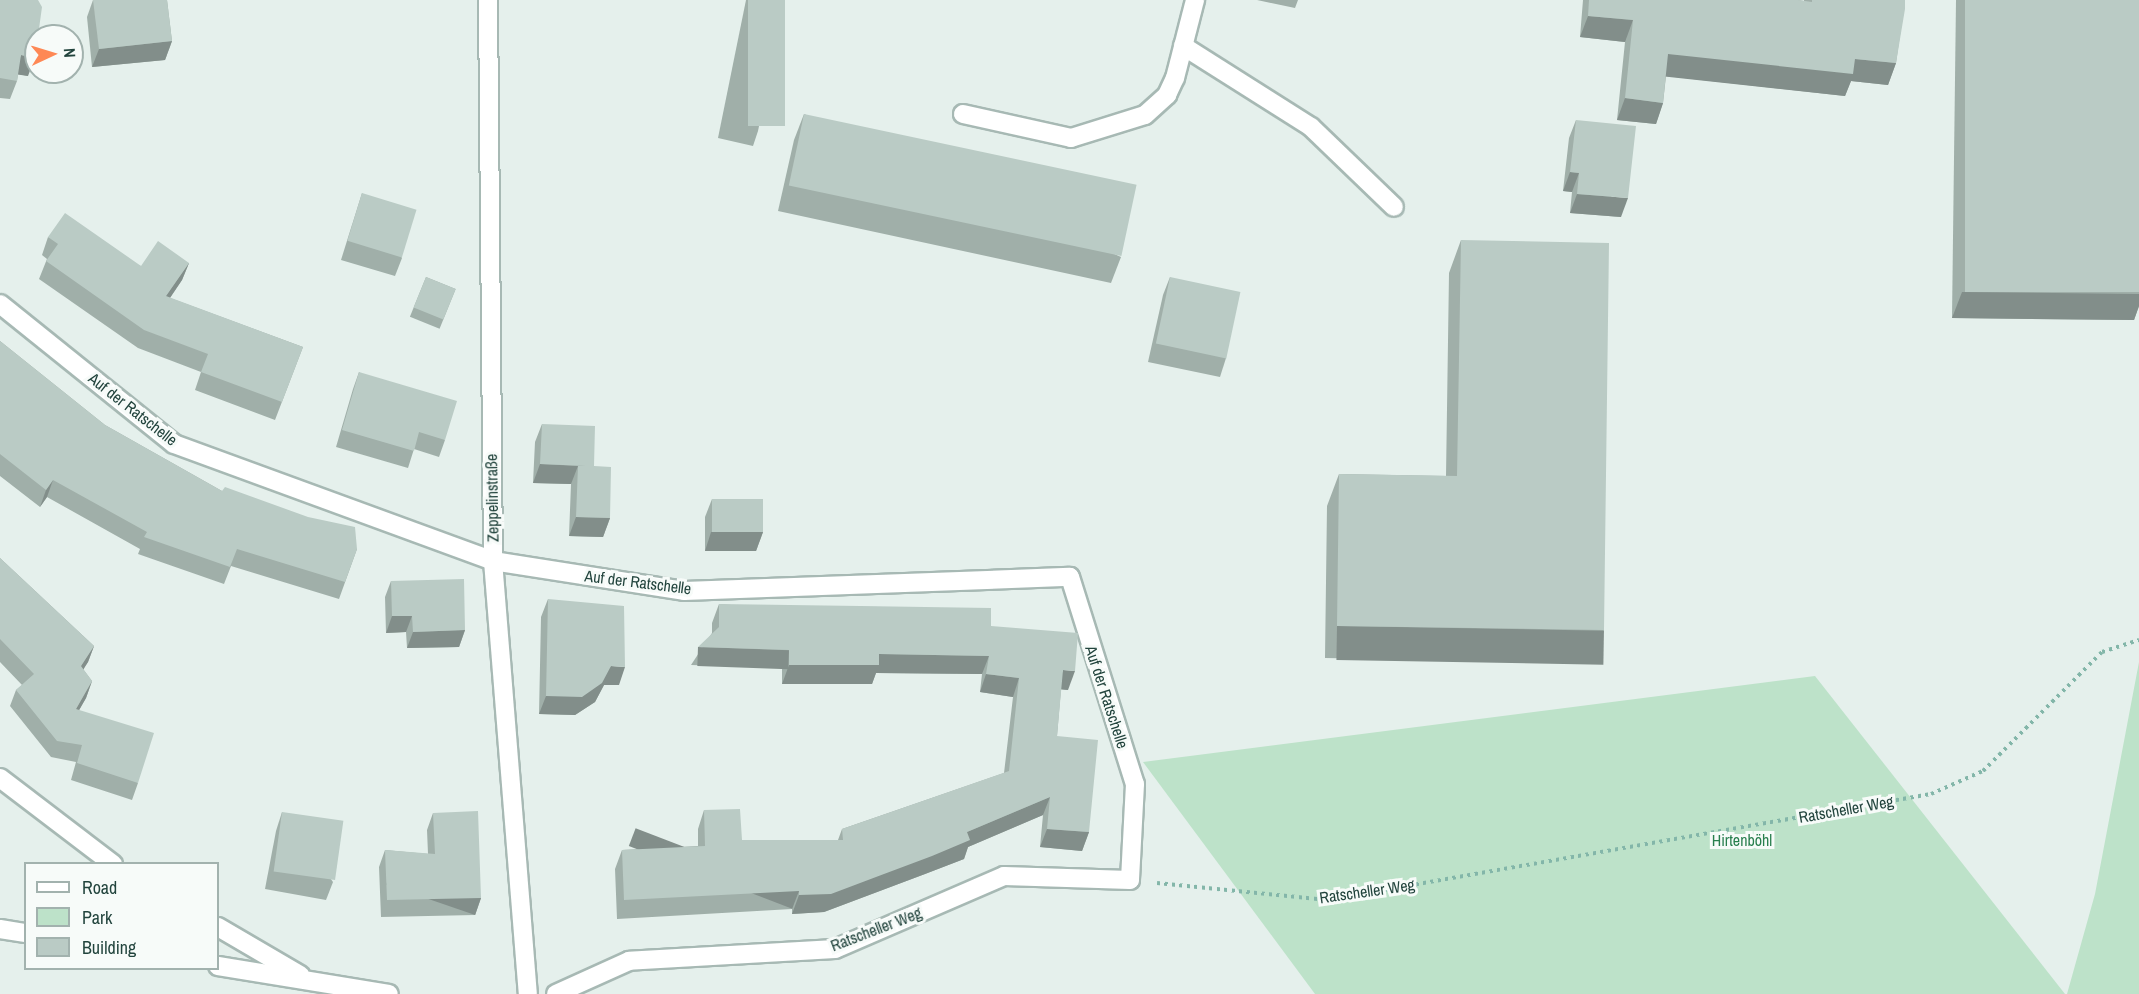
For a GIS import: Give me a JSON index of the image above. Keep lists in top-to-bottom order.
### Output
{
  "streets": {
    "street": ["Auf der Ratschelle", "Zeppelinstraße", "Ratscheller Weg"]
  },
  "crossings": [
    ["Auf der Ratschelle", "Zeppelinstraße"],
    ["Auf der Ratschelle", "Ratscheller Weg"]
  ],
  "parks": ["Hirtenböhl"],
  "legend": ["Road", "Park", "Building"],
  "north": "right"
}
